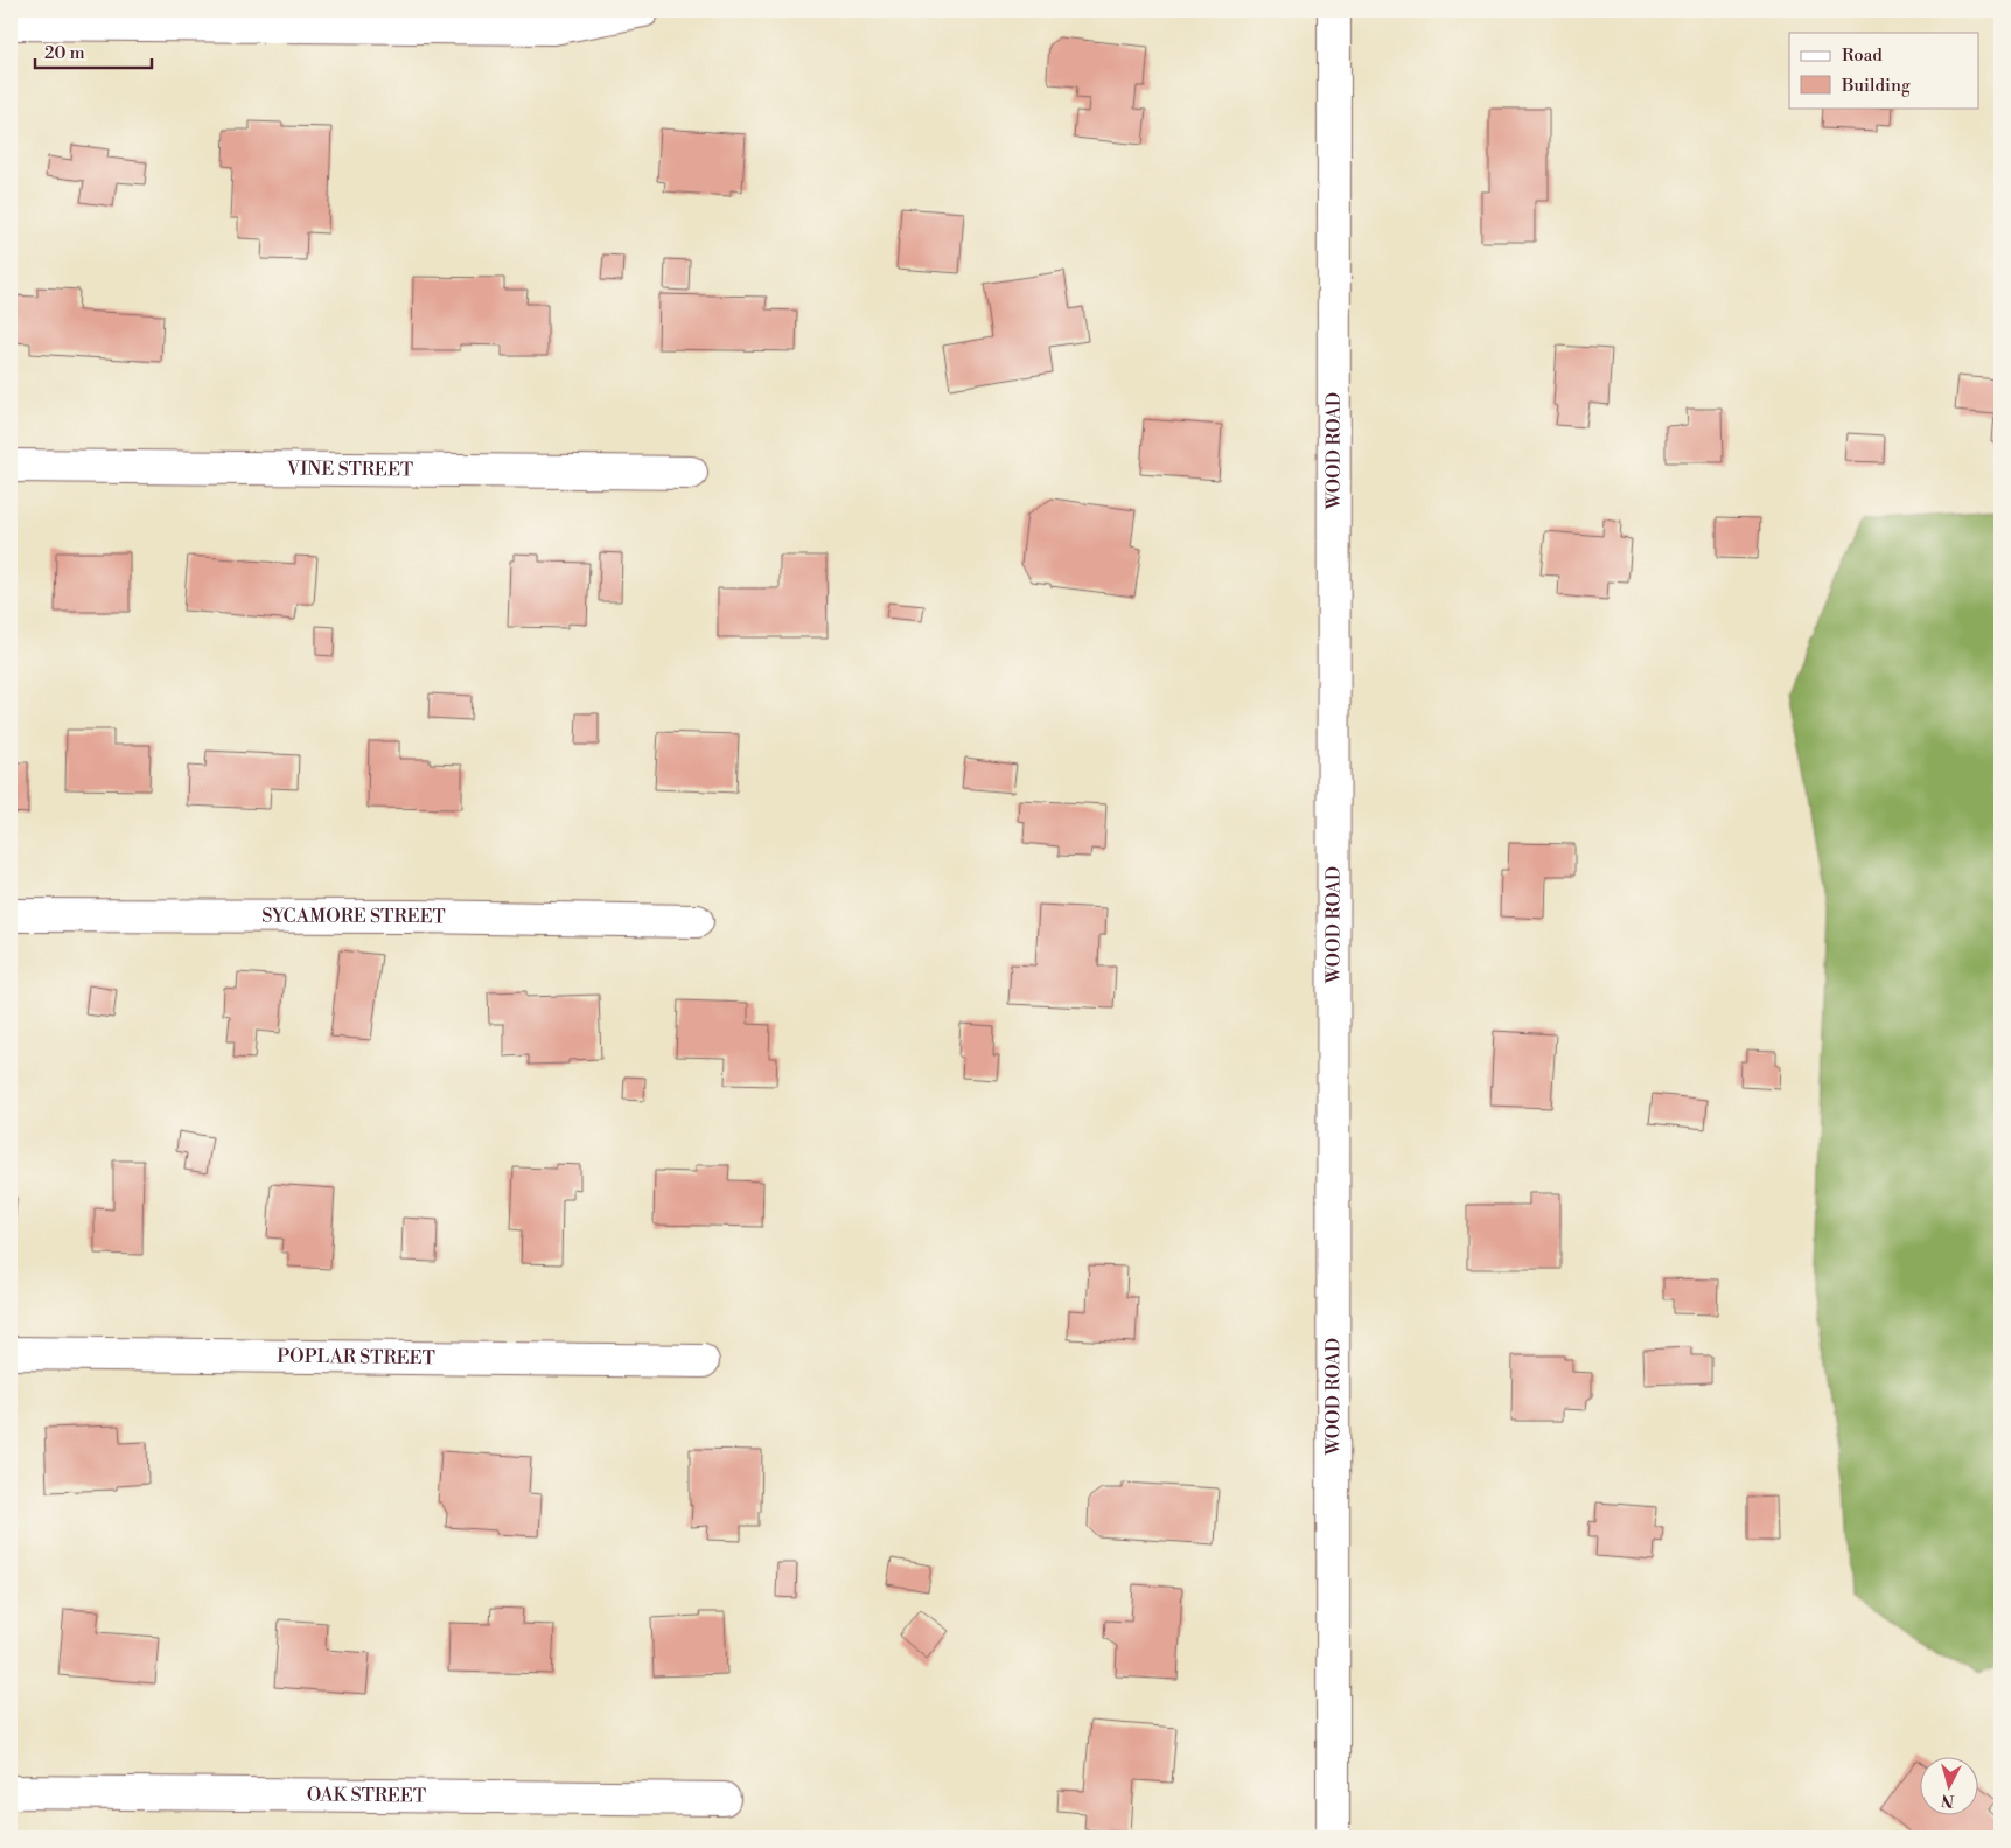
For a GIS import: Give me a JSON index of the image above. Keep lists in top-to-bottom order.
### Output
{
  "streets": {
    "street": [
      "WOOD ROAD",
      "VINE STREET",
      "SYCAMORE STREET",
      "POPLAR STREET",
      "OAK STREET"
    ]
  },
  "legend": ["Road", "Building"],
  "scale_bar": "20 m",
  "north": "bottom"
}
